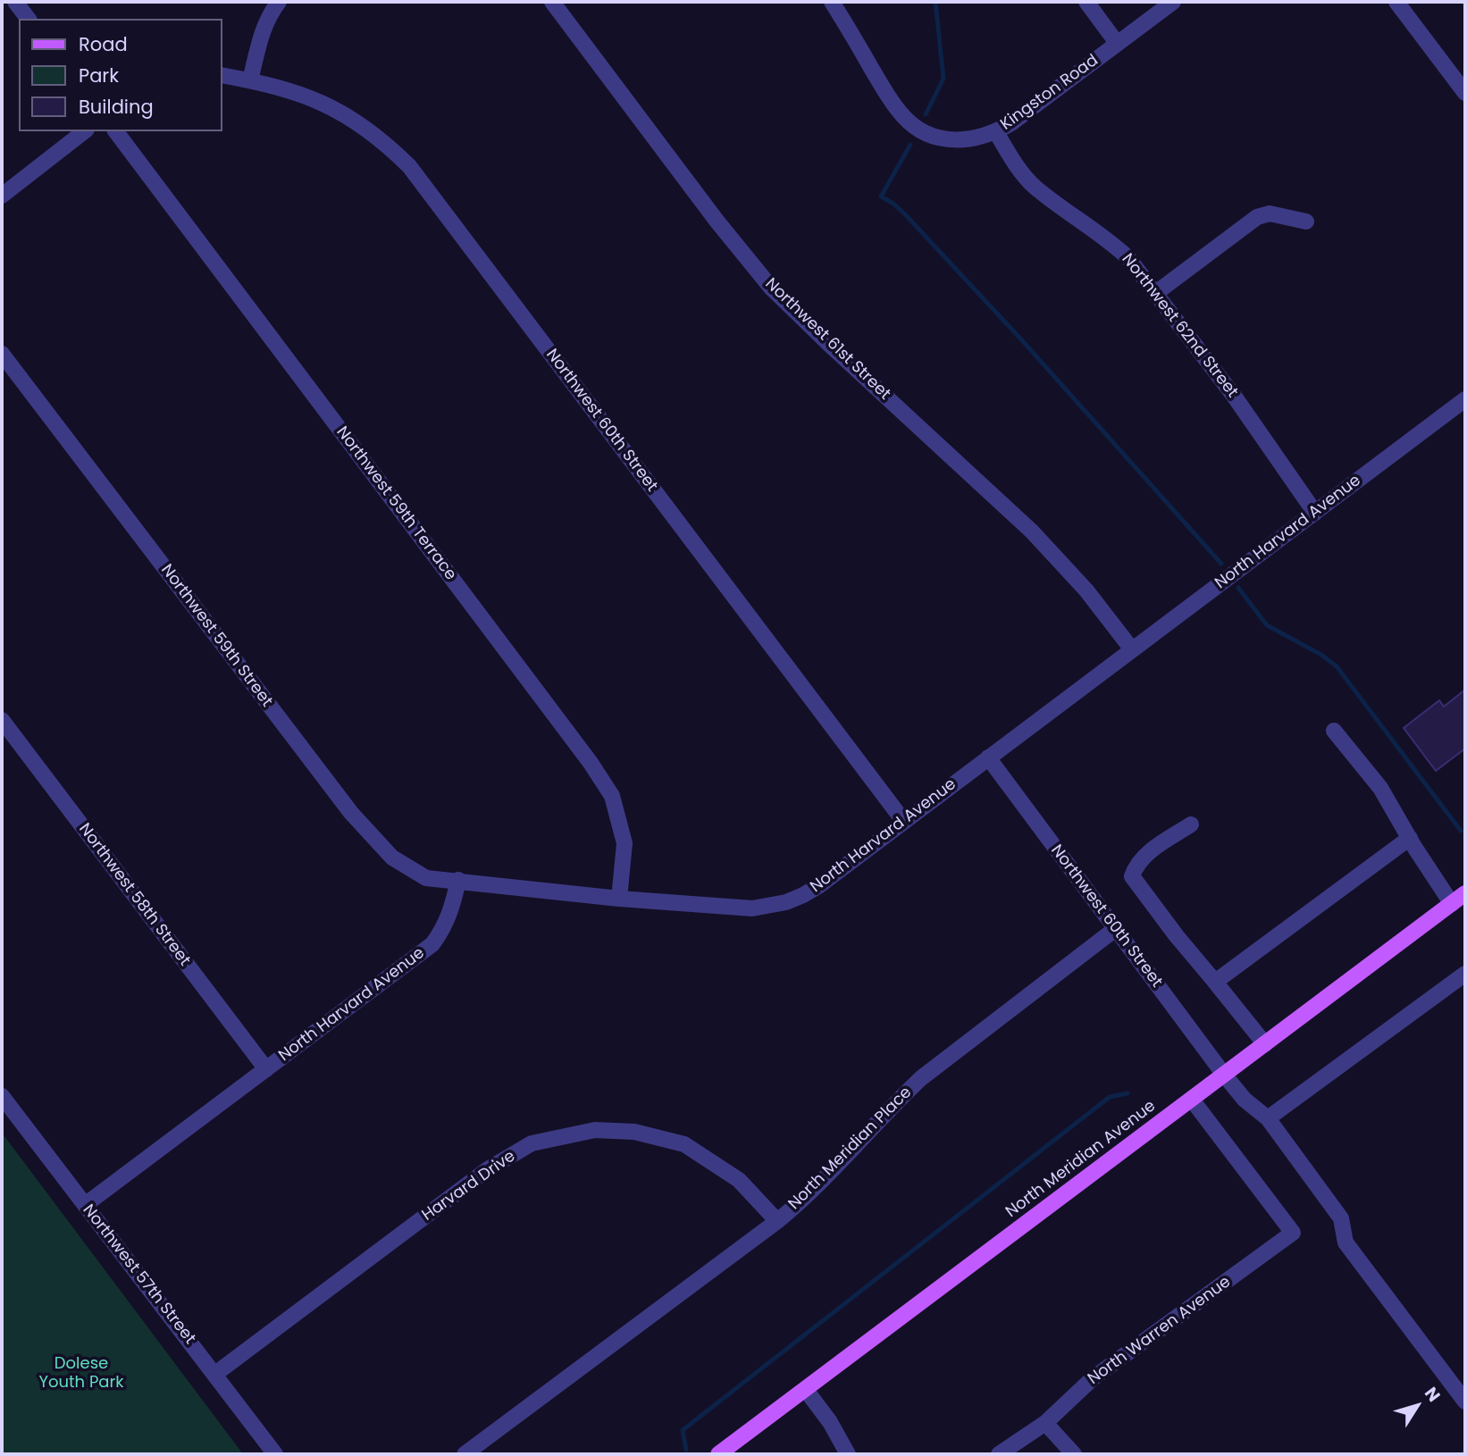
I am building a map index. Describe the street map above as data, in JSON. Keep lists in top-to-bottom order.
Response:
{
  "streets": {
    "main road": ["North Meridian Avenue"],
    "street": [
      "Kingston Road",
      "Northwest 62nd Street",
      "Northwest 61st Street",
      "Northwest 60th Street",
      "Northwest 59th Terrace",
      "North Harvard Avenue",
      "Northwest 59th Street",
      "Northwest 58th Street",
      "North Meridian Place",
      "Harvard Drive",
      "Northwest 57th Street",
      "North Warren Avenue"
    ]
  },
  "crossings": [
    ["Kingston Road", "Northwest 62nd Street"],
    ["Northwest 62nd Street", "North Harvard Avenue"],
    ["Northwest 61st Street", "North Harvard Avenue"],
    ["Northwest 60th Street", "North Harvard Avenue"],
    ["Northwest 60th Street", "North Meridian Place"],
    ["Northwest 60th Street", "North Meridian Avenue"],
    ["Northwest 59th Terrace", "North Harvard Avenue"],
    ["North Harvard Avenue", "Northwest 59th Street"],
    ["North Harvard Avenue", "Northwest 58th Street"],
    ["North Harvard Avenue", "Northwest 57th Street"],
    ["North Meridian Place", "Harvard Drive"],
    ["North Meridian Avenue", "North Warren Avenue"],
    ["Harvard Drive", "Northwest 57th Street"]
  ],
  "parks": ["Dolese Youth Park"],
  "legend": ["Road", "Park", "Building"],
  "north": "top right"
}
